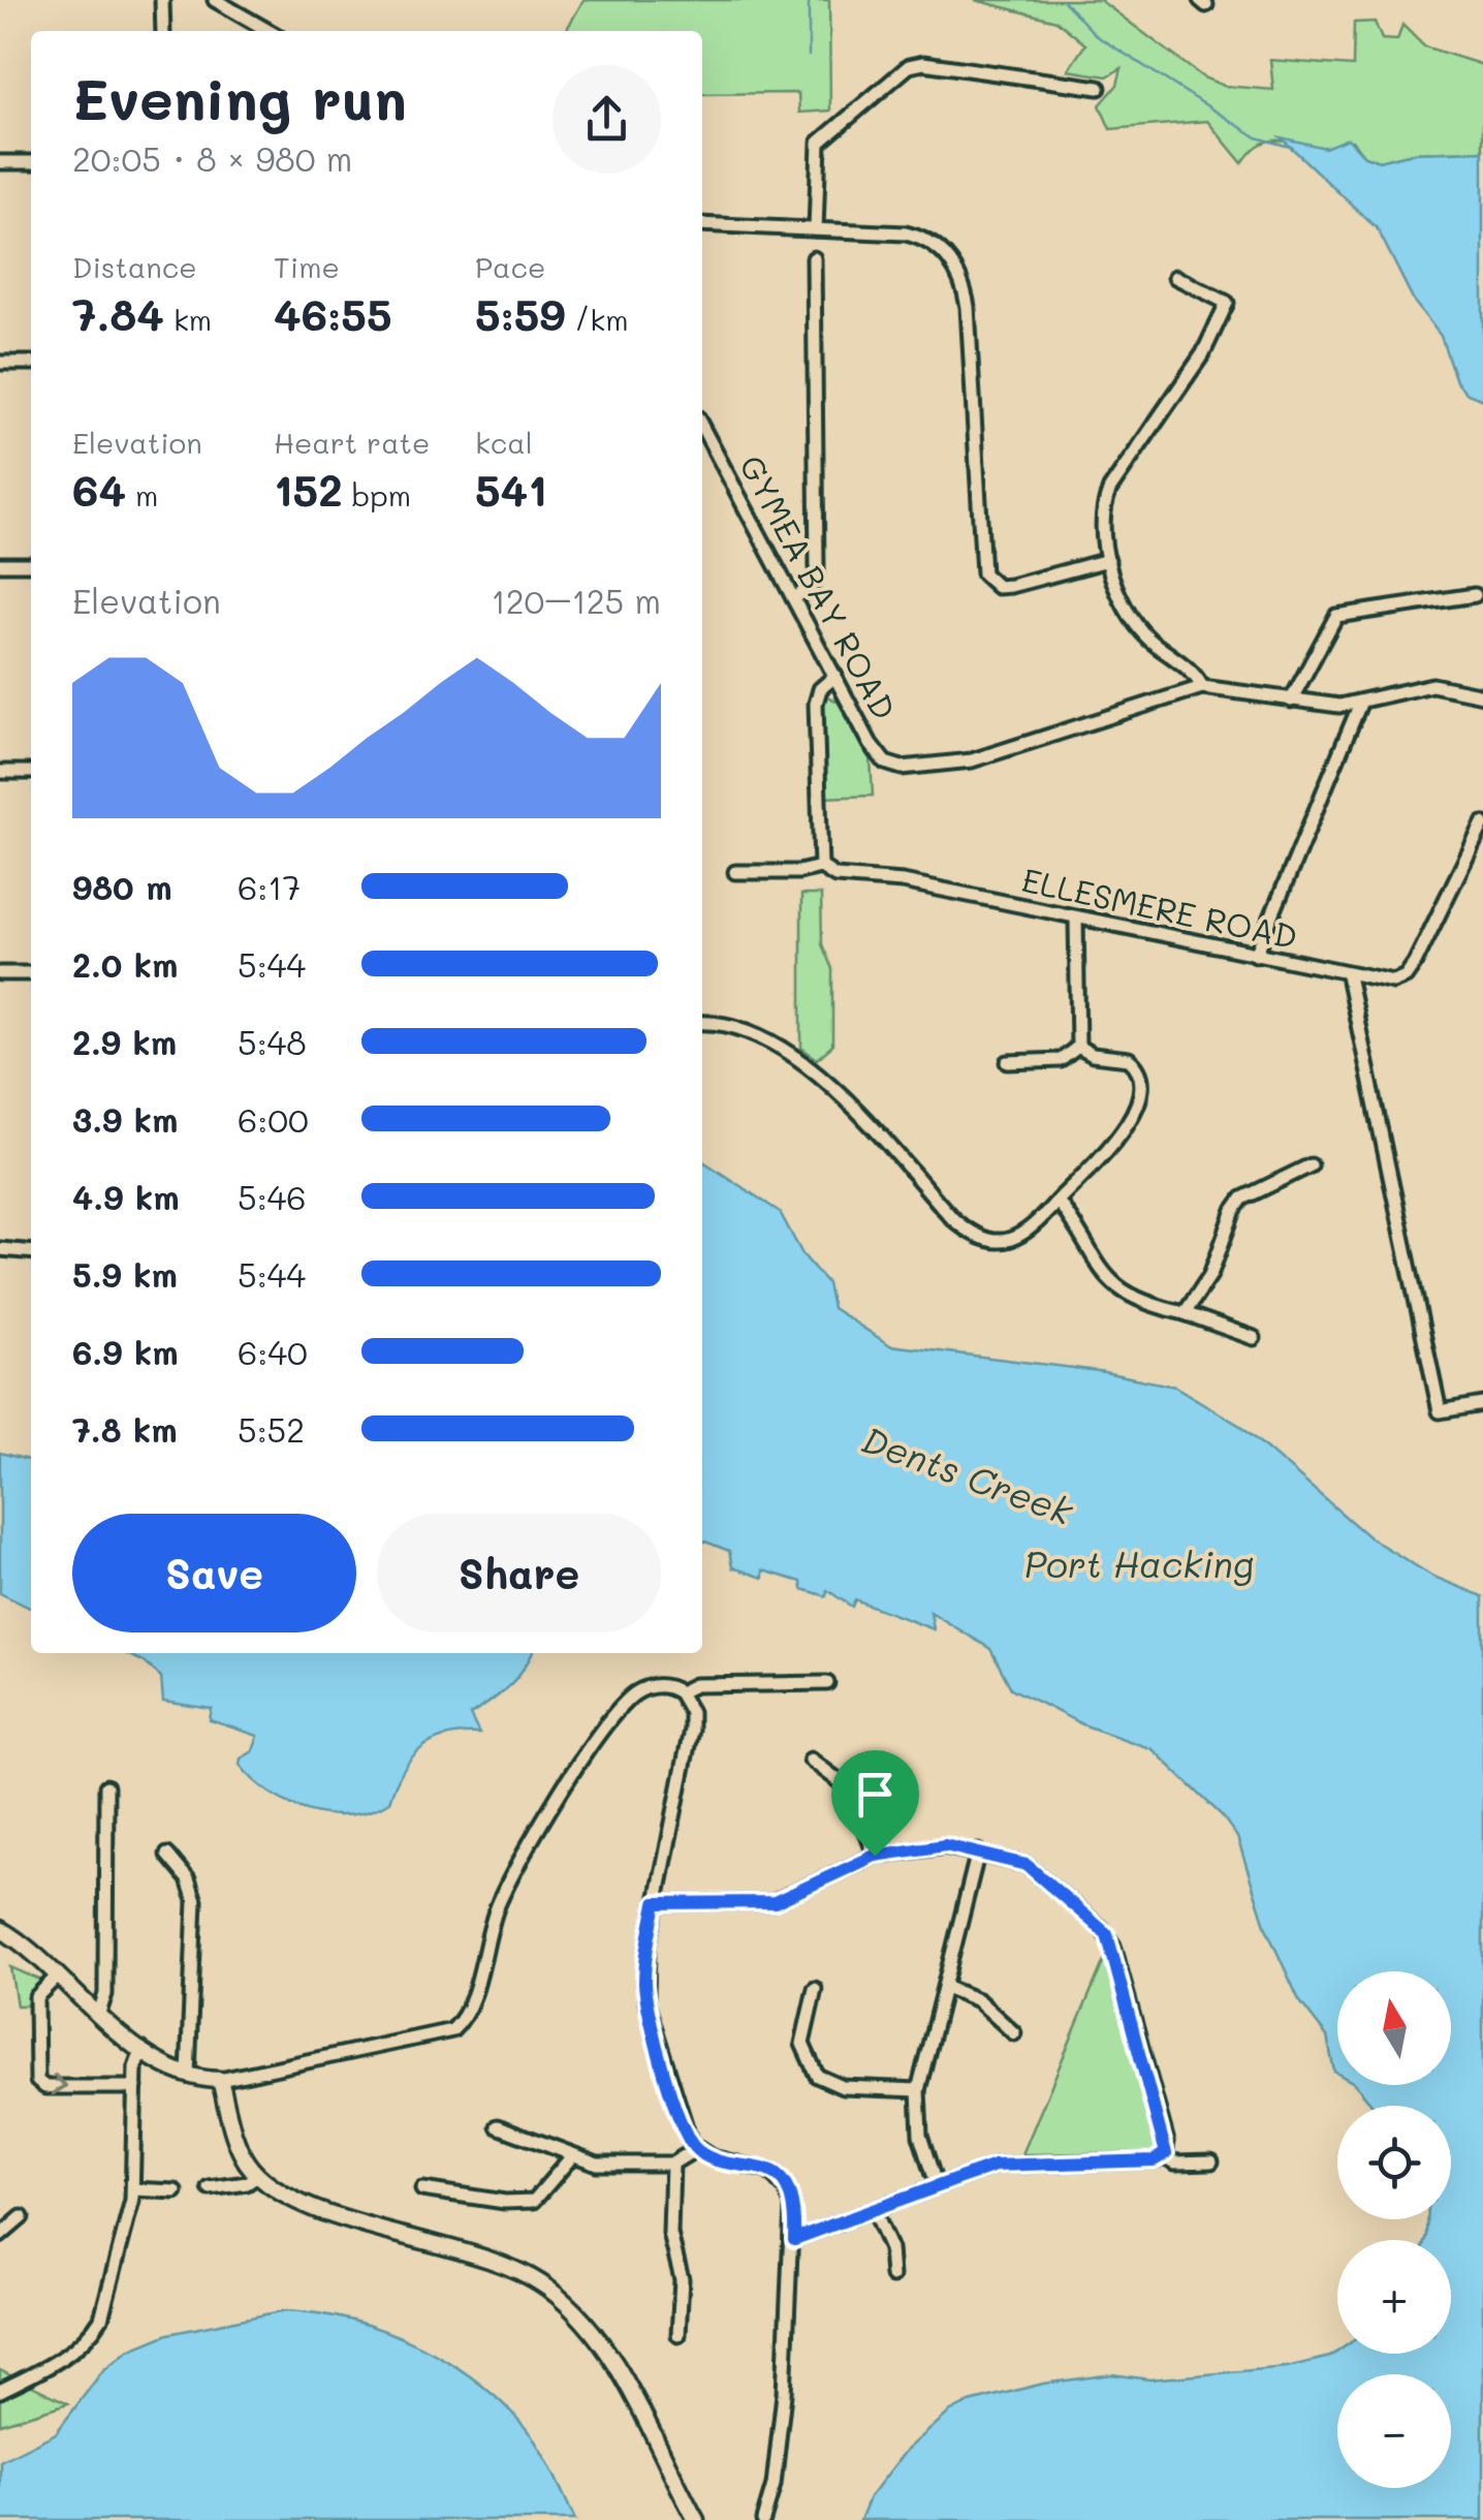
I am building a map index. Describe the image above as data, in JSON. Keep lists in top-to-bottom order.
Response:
{
  "streets": {
    "street": ["GYMEA BAY ROAD", "ELLESMERE ROAD"]
  },
  "water": ["Dents Creek", "Port Hacking"],
  "north": "top",
  "page": {
    "heading": ["Evening run", "20:05 · 8 × 980 m"],
    "stats": [
      ["Distance", "7.84 km"],
      ["Time", "46:55"],
      ["Pace", "5:59 /km"],
      ["Elevation", "64 m"],
      ["Heart rate", "152 bpm"],
      ["kcal", "541"]
    ],
    "chart": ["Elevation", "120–125 m"],
    "list": [
      {
        "name": "980 m",
        "note": "6:17"
      },
      {
        "name": "2.0 km",
        "note": "5:44"
      },
      {
        "name": "2.9 km",
        "note": "5:48"
      },
      {
        "name": "3.9 km",
        "note": "6:00"
      },
      {
        "name": "4.9 km",
        "note": "5:46"
      },
      {
        "name": "5.9 km",
        "note": "5:44"
      },
      {
        "name": "6.9 km",
        "note": "6:40"
      },
      {
        "name": "7.8 km",
        "note": "5:52"
      }
    ],
    "buttons": ["Save", "Share"],
    "map_buttons": ["+", "−"]
  }
}
